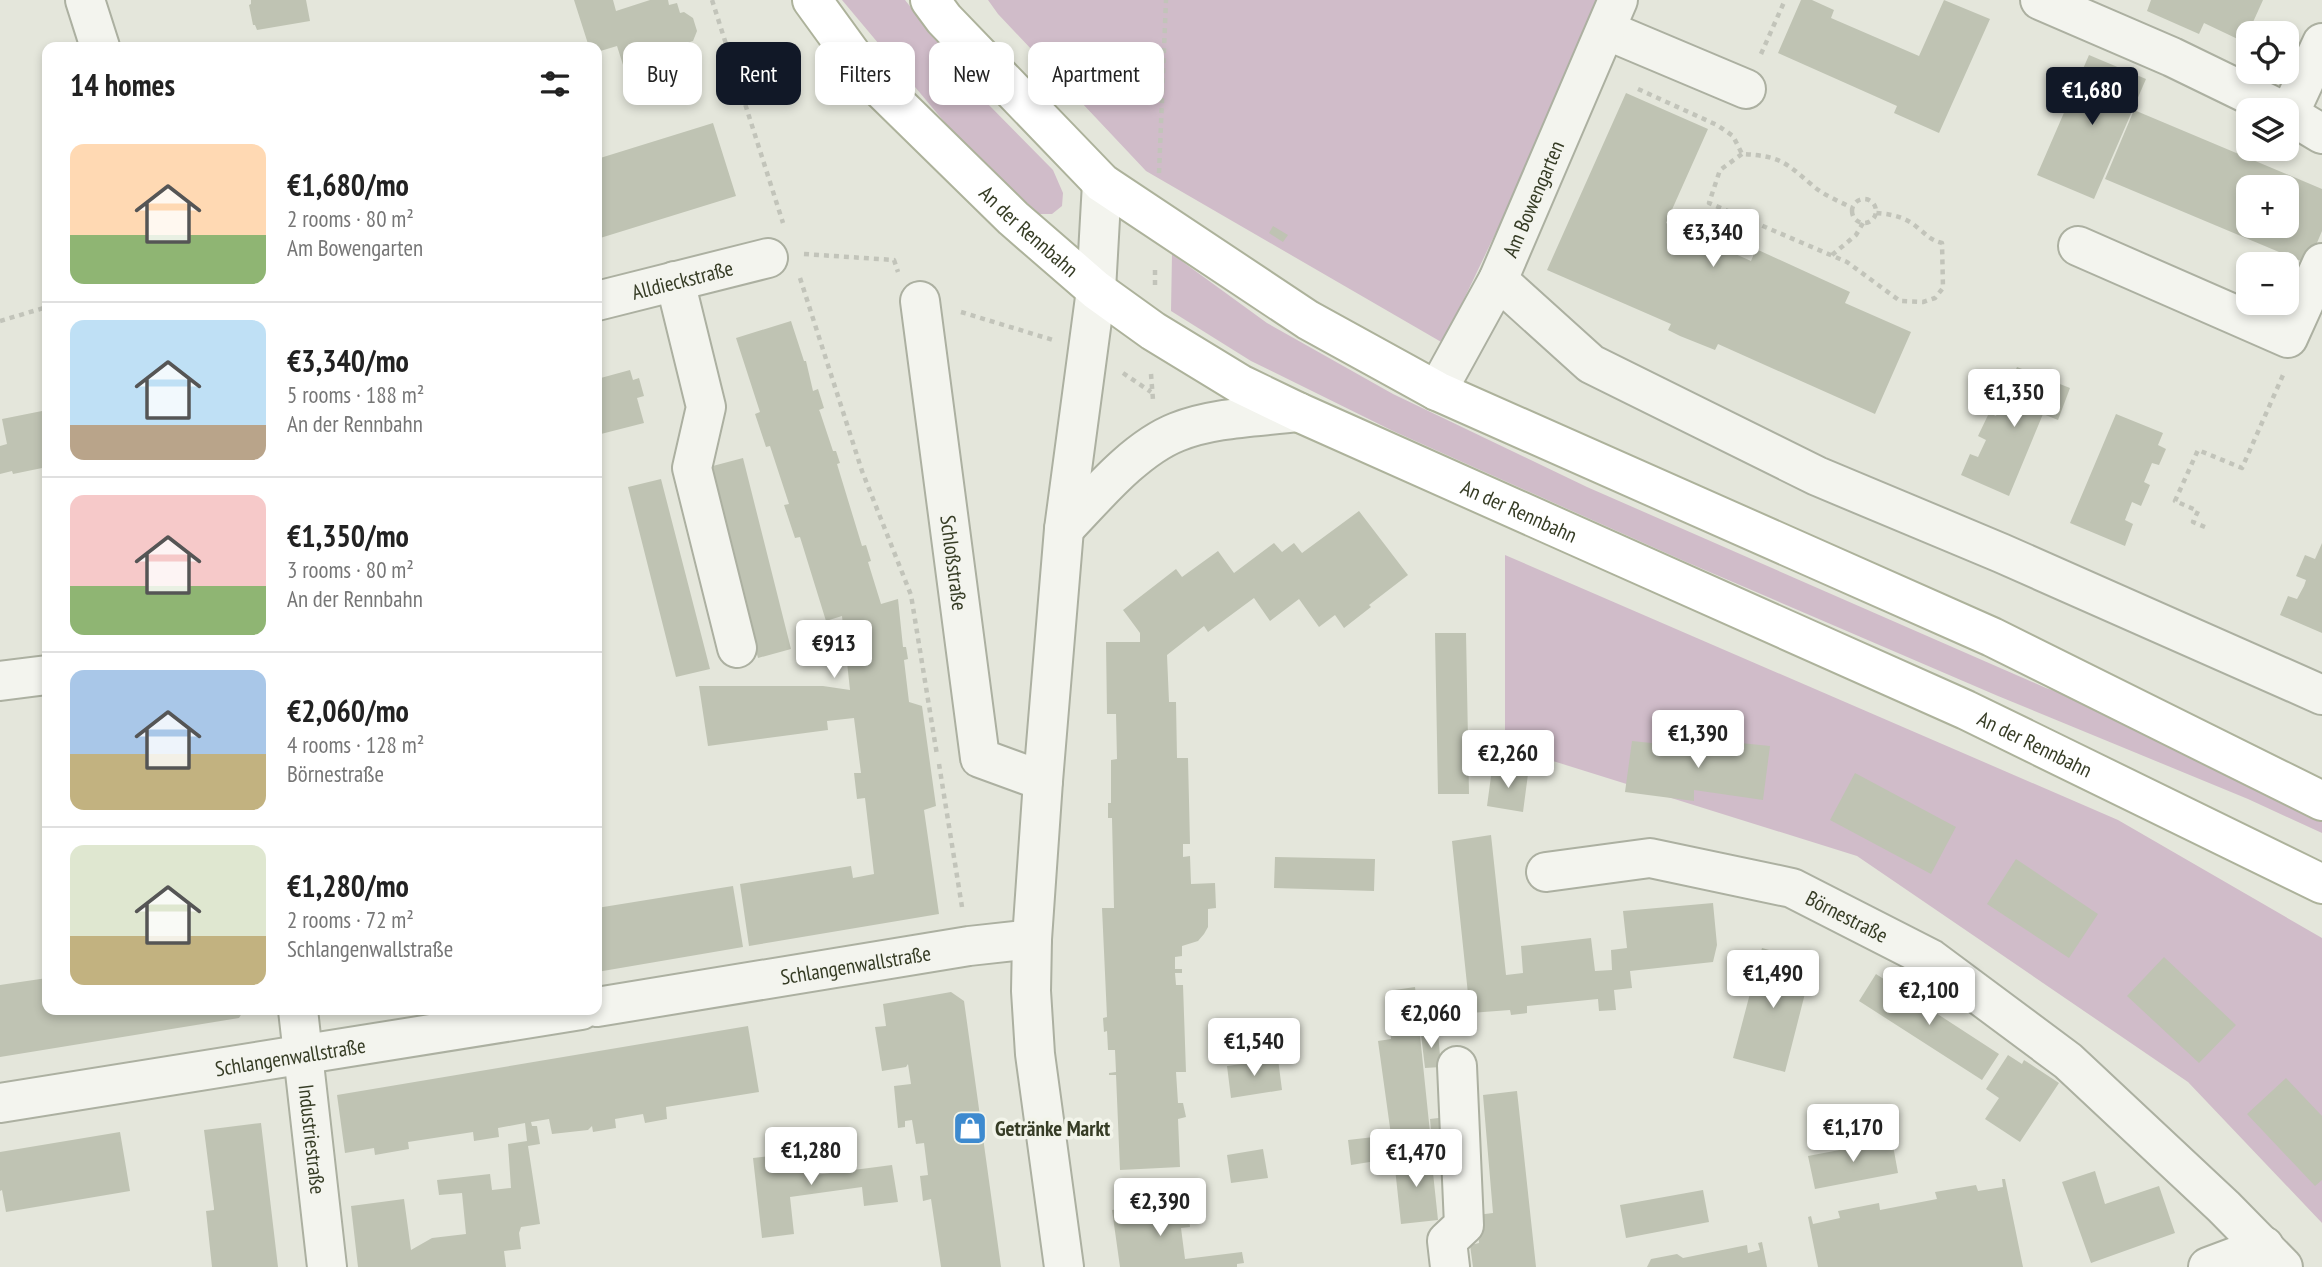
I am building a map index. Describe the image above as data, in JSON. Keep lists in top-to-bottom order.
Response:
{
  "streets": {
    "main road": ["An der Rennbahn"],
    "street": [
      "Am Bowengarten",
      "Alldieckstraße",
      "Schloßstraße",
      "Börnestraße",
      "Schlangenwallstraße",
      "Industriestraße"
    ]
  },
  "crossings": [
    ["Schlangenwallstraße", "Industriestraße"]
  ],
  "places": {
    "shop": ["Getränke Markt"]
  },
  "page": {
    "map_buttons": ["+", "−"],
    "chip": [
      "Buy",
      "Rent",
      "Filters",
      "New",
      "Apartment"
    ],
    "heading": "14 homes",
    "price": [
      "€1,680",
      "€3,340",
      "€1,350",
      "€913",
      "€1,390",
      "€2,260",
      "€1,490",
      "€2,100",
      "€2,060",
      "€1,540",
      "€1,170",
      "€1,280",
      "€1,470",
      "€2,390"
    ],
    "list": [
      {
        "name": "€1,680/mo",
        "note": "2 rooms · 80 m² · Am Bowengarten"
      },
      {
        "name": "€3,340/mo",
        "note": "5 rooms · 188 m² · An der Rennbahn"
      },
      {
        "name": "€1,350/mo",
        "note": "3 rooms · 80 m² · An der Rennbahn"
      },
      {
        "name": "€2,060/mo",
        "note": "4 rooms · 128 m² · Börnestraße"
      },
      {
        "name": "€1,280/mo",
        "note": "2 rooms · 72 m² · Schlangenwallstraße"
      }
    ]
  }
}
